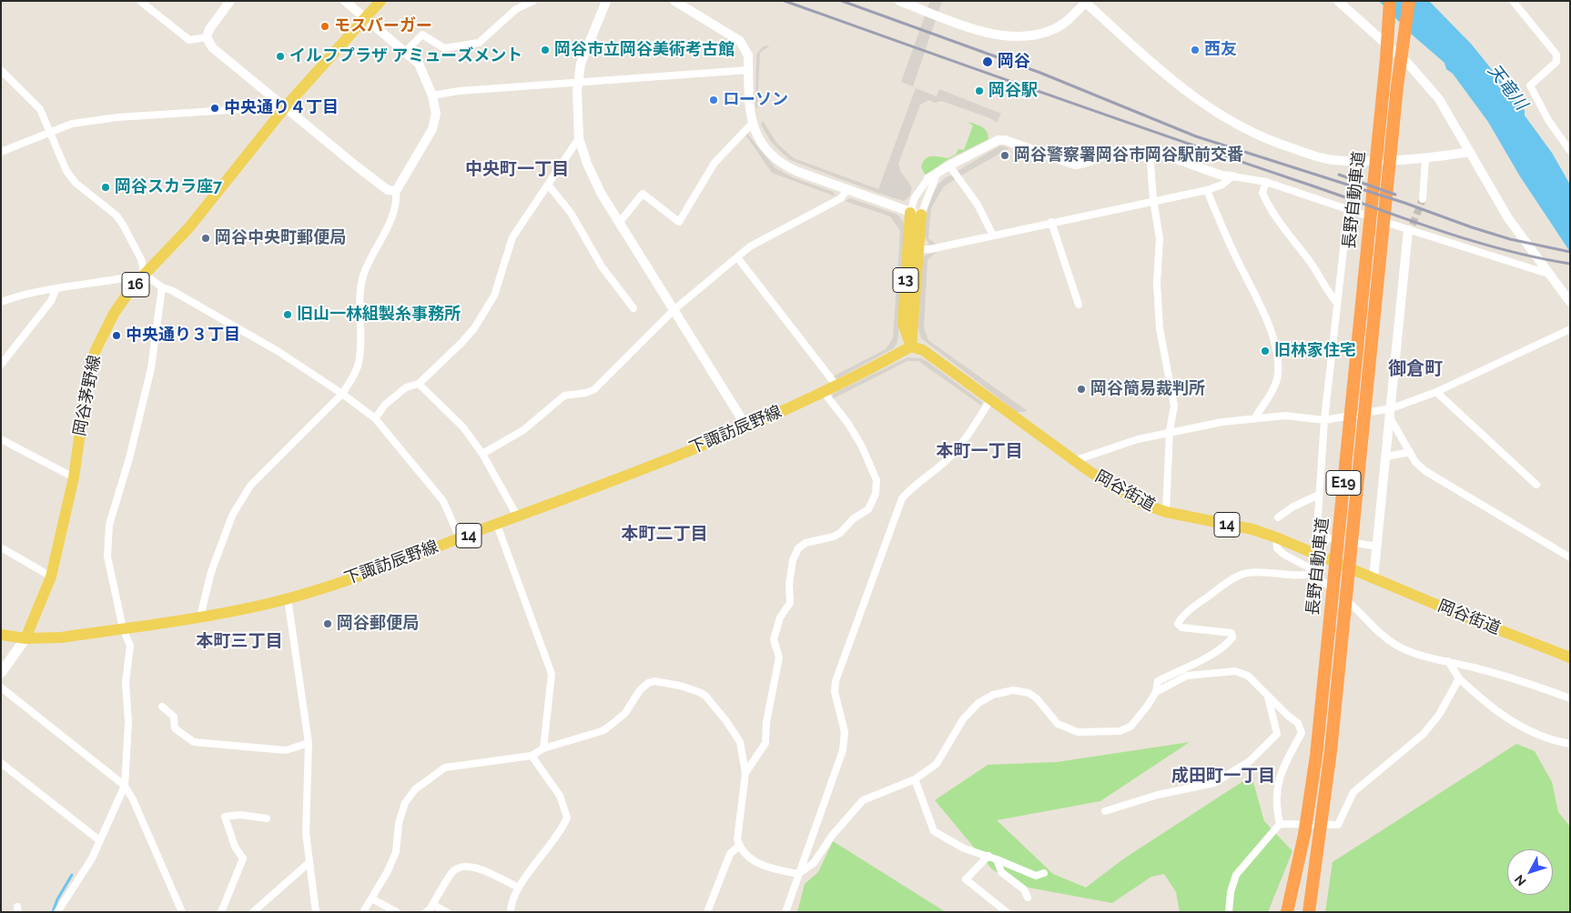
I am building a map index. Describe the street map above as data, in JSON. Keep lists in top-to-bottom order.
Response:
{
  "streets": {
    "highway": ["長野自動車道", "E19"],
    "main road": [
      "13",
      "16",
      "岡谷茅野線",
      "下諏訪辰野線",
      "岡谷街道",
      "14"
    ]
  },
  "crossings": [
    ["13", "下諏訪辰野線"],
    ["13", "岡谷街道"],
    ["岡谷茅野線", "下諏訪辰野線"],
    ["下諏訪辰野線", "岡谷街道"]
  ],
  "districts": [
    "中央町一丁目",
    "御倉町",
    "本町一丁目",
    "本町二丁目",
    "本町三丁目",
    "成田町一丁目"
  ],
  "water": ["天竜川"],
  "places": [
    "モスバーガー",
    "岡谷市立岡谷美術考古館",
    "西友",
    "イルフプラザ アミューズメント",
    "岡谷",
    "岡谷駅",
    "ローソン",
    "中央通り４丁目",
    "岡谷警察署岡谷市岡谷駅前交番",
    "岡谷スカラ座7",
    "岡谷中央町郵便局",
    "旧山一林組製糸事務所",
    "中央通り３丁目",
    "旧林家住宅",
    "岡谷簡易裁判所",
    "岡谷郵便局"
  ],
  "north": "bottom left"
}
